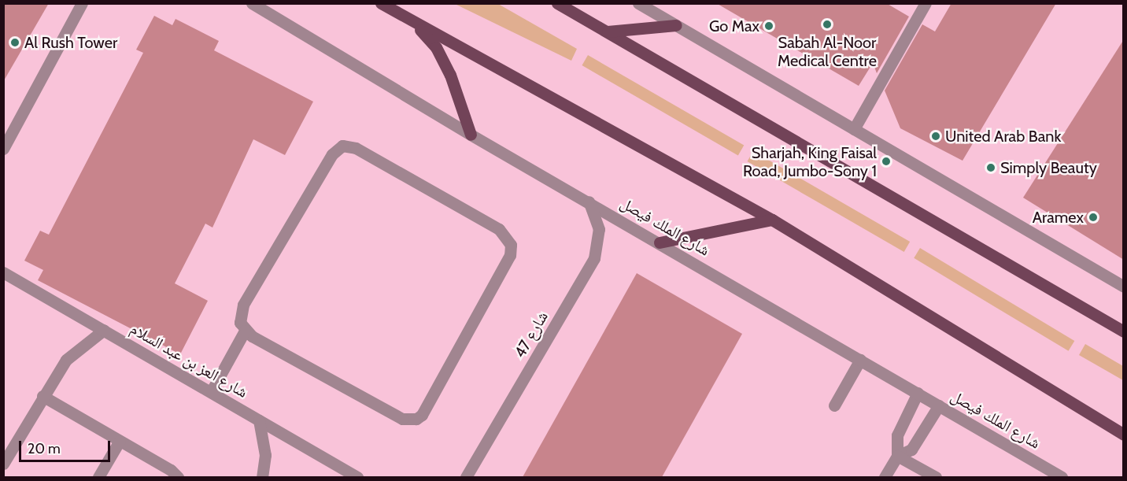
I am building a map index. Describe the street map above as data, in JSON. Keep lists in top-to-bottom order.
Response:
{
  "streets": {
    "street": ["شارع الملك فيصل", "شارع 47", "شارع العز بن عبد السلام"]
  },
  "crossings": [
    ["شارع الملك فيصل", "شارع 47"]
  ],
  "places": [
    "Sabah Al-Noor Medical Centre",
    "Go Max",
    "Al Rush Tower",
    "United Arab Bank",
    "Sharjah, King Faisal Road, Jumbo-Sony 1",
    "Simply Beauty",
    "Aramex"
  ],
  "scale_bar": "20 m"
}
